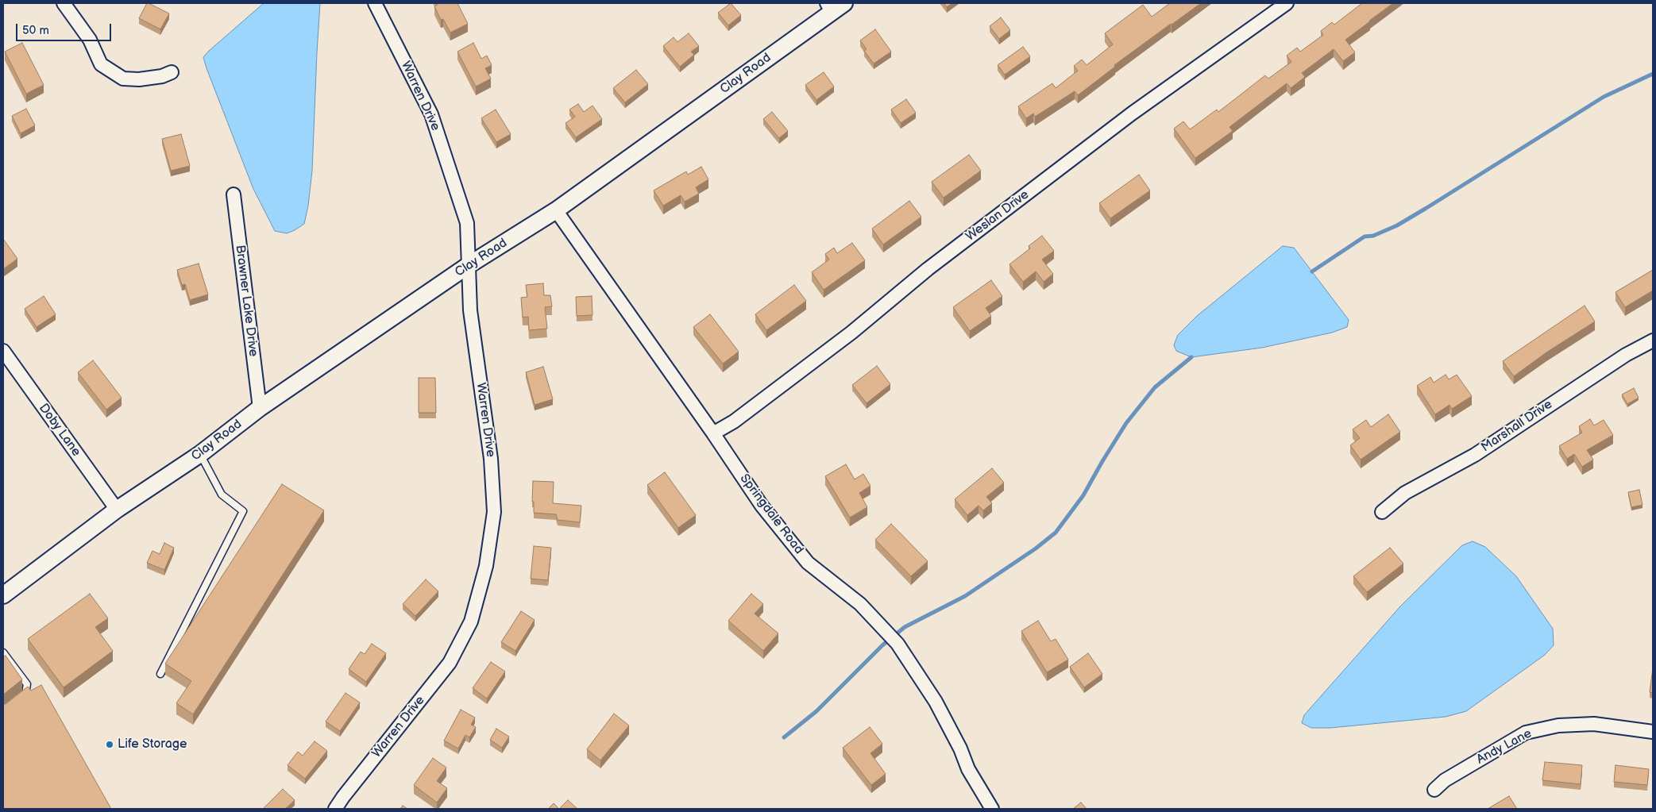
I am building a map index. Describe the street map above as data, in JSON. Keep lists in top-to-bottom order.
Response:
{
  "streets": {
    "street": [
      "Clay Road",
      "Warren Drive",
      "Weslan Drive",
      "Brawner Lake Drive",
      "Marshall Drive",
      "Doby Lane",
      "Springdale Road",
      "Andy Lane"
    ]
  },
  "crossings": [
    ["Clay Road", "Warren Drive"],
    ["Clay Road", "Brawner Lake Drive"],
    ["Clay Road", "Doby Lane"],
    ["Clay Road", "Springdale Road"],
    ["Weslan Drive", "Springdale Road"]
  ],
  "places": ["Life Storage"],
  "scale_bar": "50 m"
}
